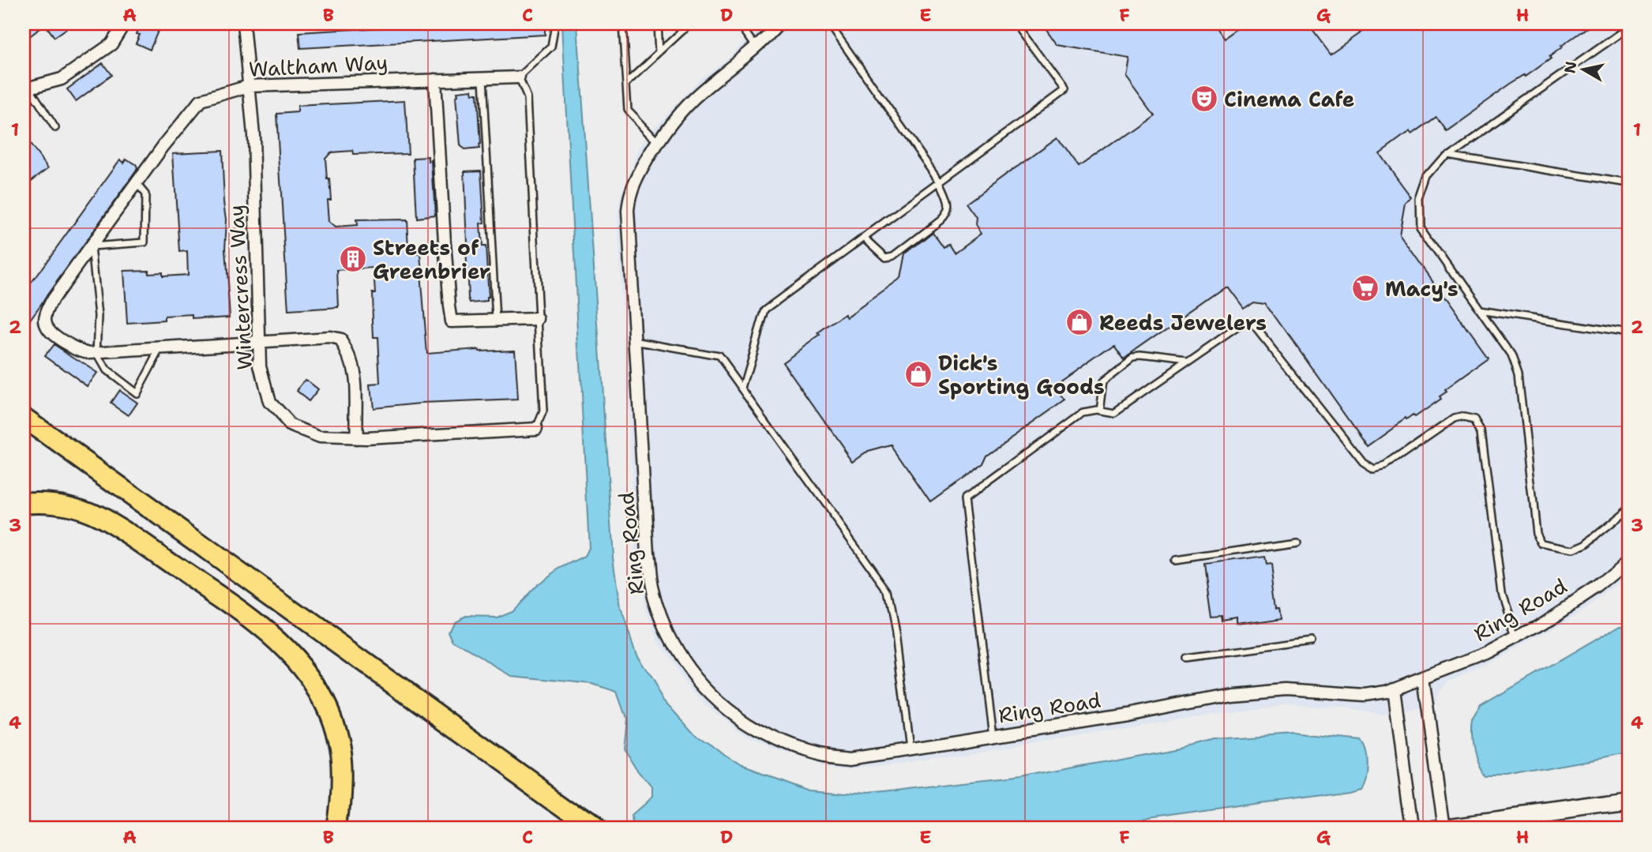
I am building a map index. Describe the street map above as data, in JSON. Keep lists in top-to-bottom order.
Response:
{
  "streets": {
    "street": ["Waltham Way", "Wintercress Way", "Ring Road"]
  },
  "crossings": [
    ["Waltham Way", "Wintercress Way"]
  ],
  "places": {
    "theatre": ["Cinema Cafe"],
    "building": ["Streets of Greenbrier"],
    "supermarket": ["Macy's"],
    "shop": ["Reeds Jewelers", "Dick's Sporting Goods"]
  },
  "north": "left",
  "grid": {
    "columns": [
      "A",
      "B",
      "C",
      "D",
      "E",
      "F",
      "G",
      "H"
    ],
    "rows": [
      "1",
      "2",
      "3",
      "4"
    ]
  }
}
